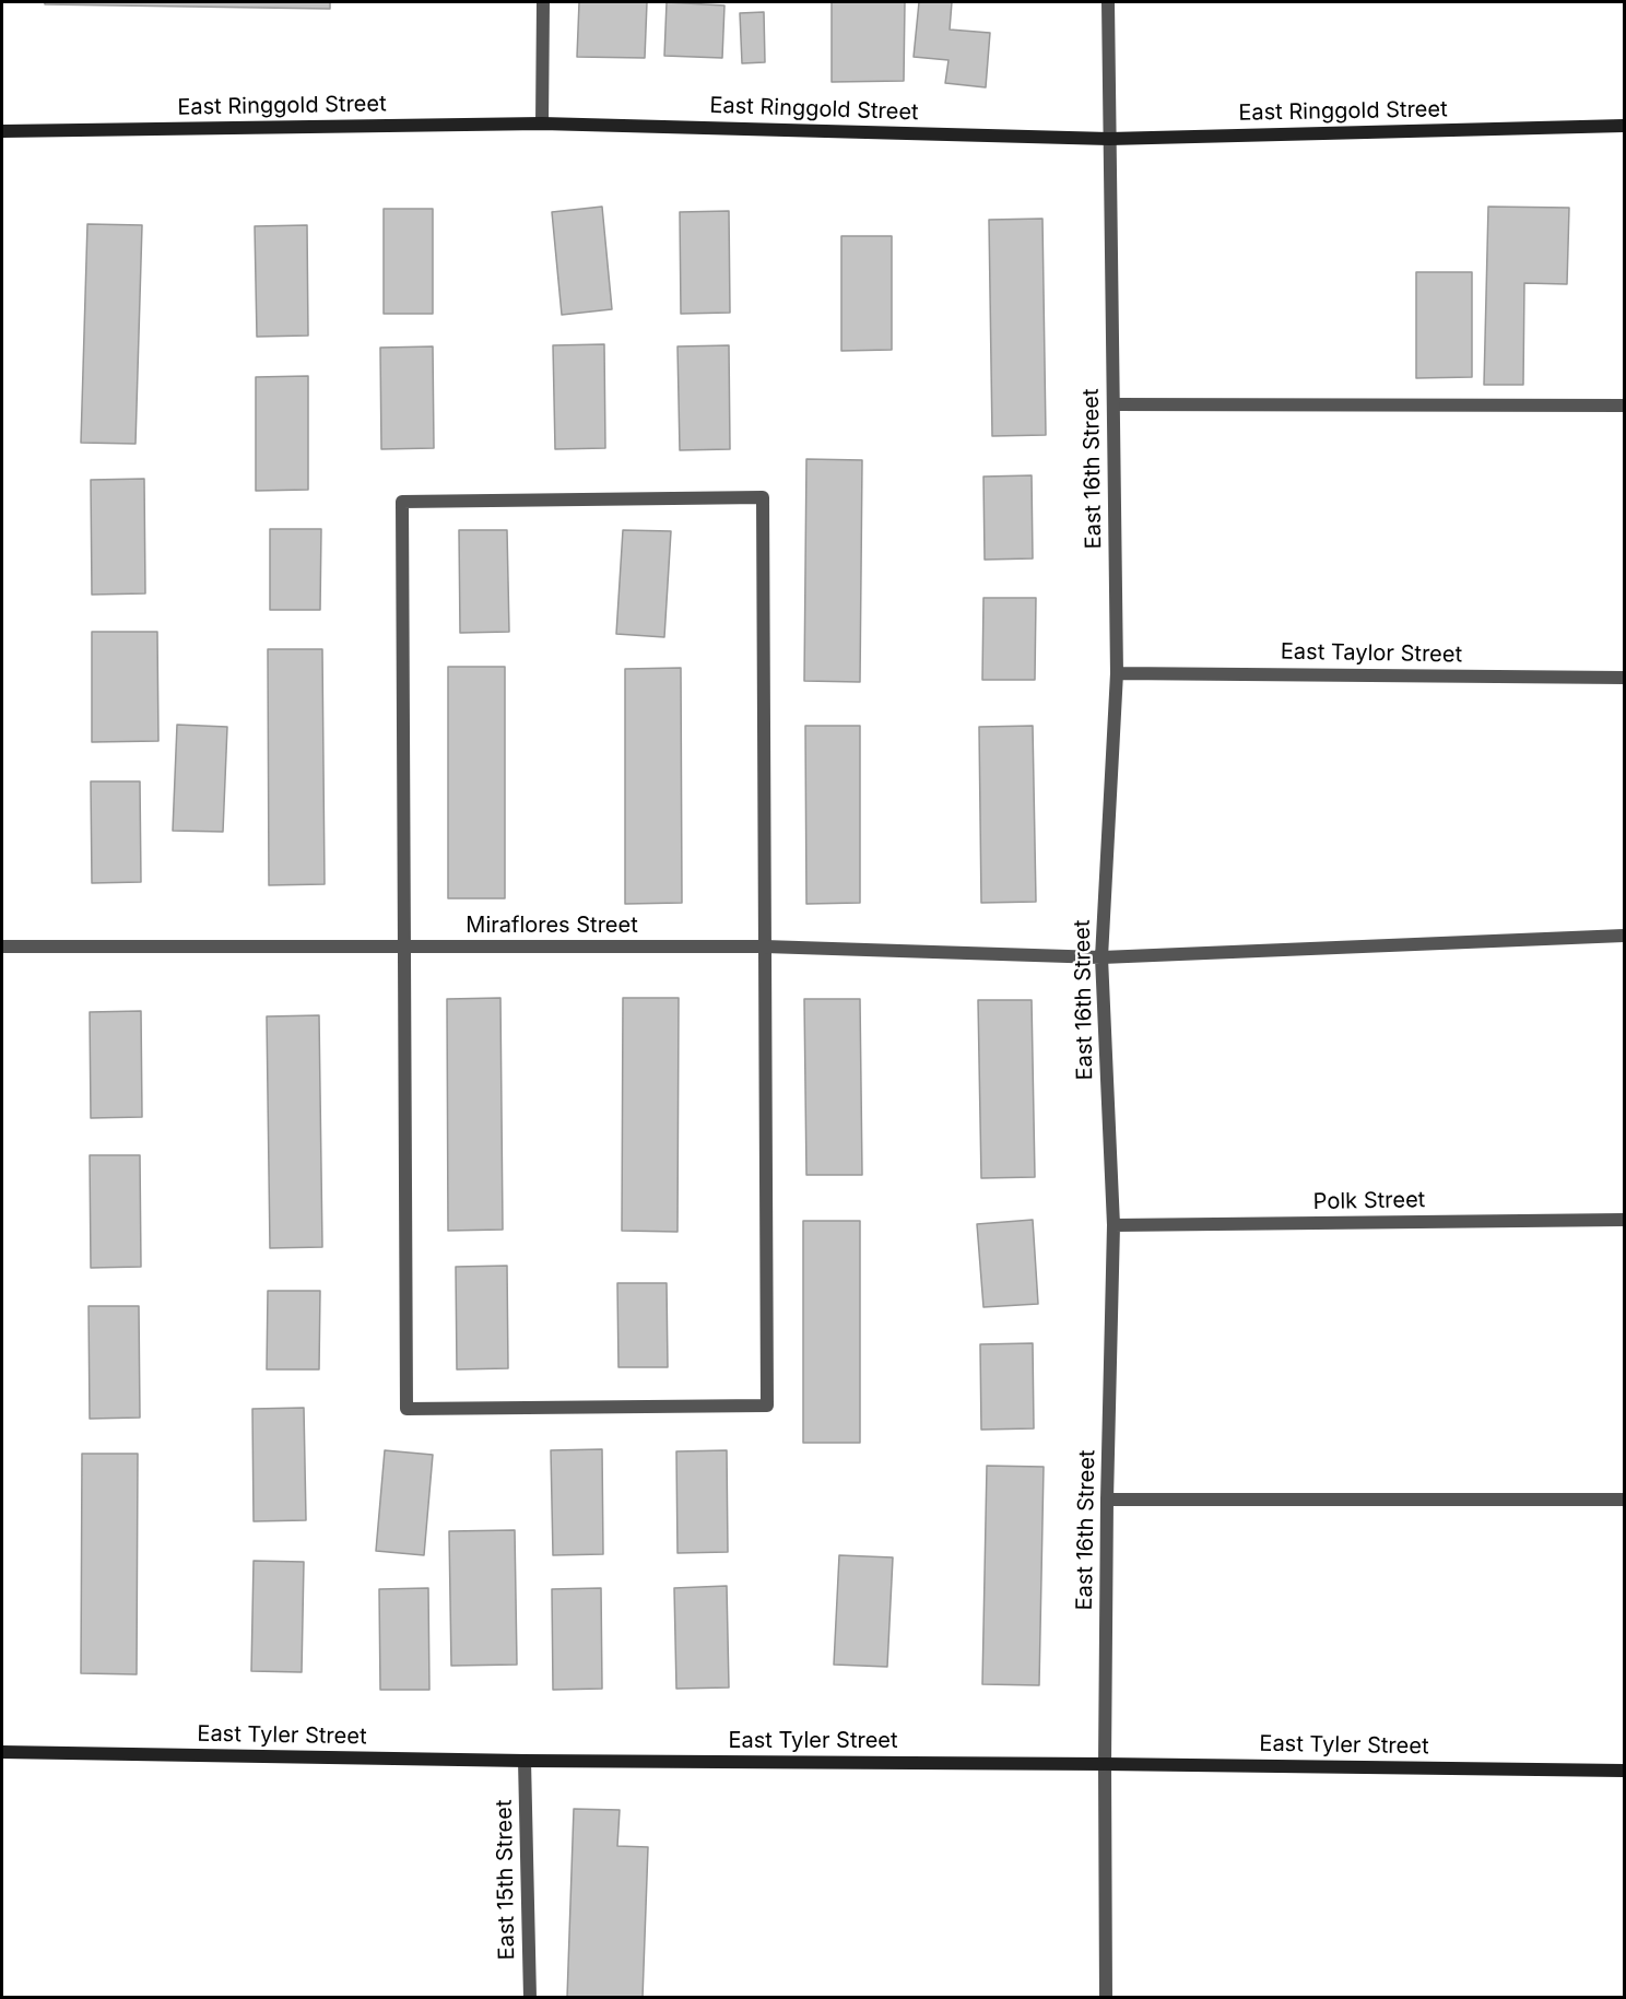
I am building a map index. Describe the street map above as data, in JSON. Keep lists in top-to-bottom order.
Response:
{
  "streets": {
    "street": [
      "East Ringgold Street",
      "East 16th Street",
      "East Taylor Street",
      "Miraflores Street",
      "Polk Street",
      "East Tyler Street",
      "East 15th Street"
    ]
  },
  "crossings": [
    ["East Ringgold Street", "East 16th Street"],
    ["East 16th Street", "East Taylor Street"],
    ["East 16th Street", "Miraflores Street"],
    ["East 16th Street", "Polk Street"],
    ["East 16th Street", "East Tyler Street"],
    ["East Tyler Street", "East 15th Street"]
  ]
}
